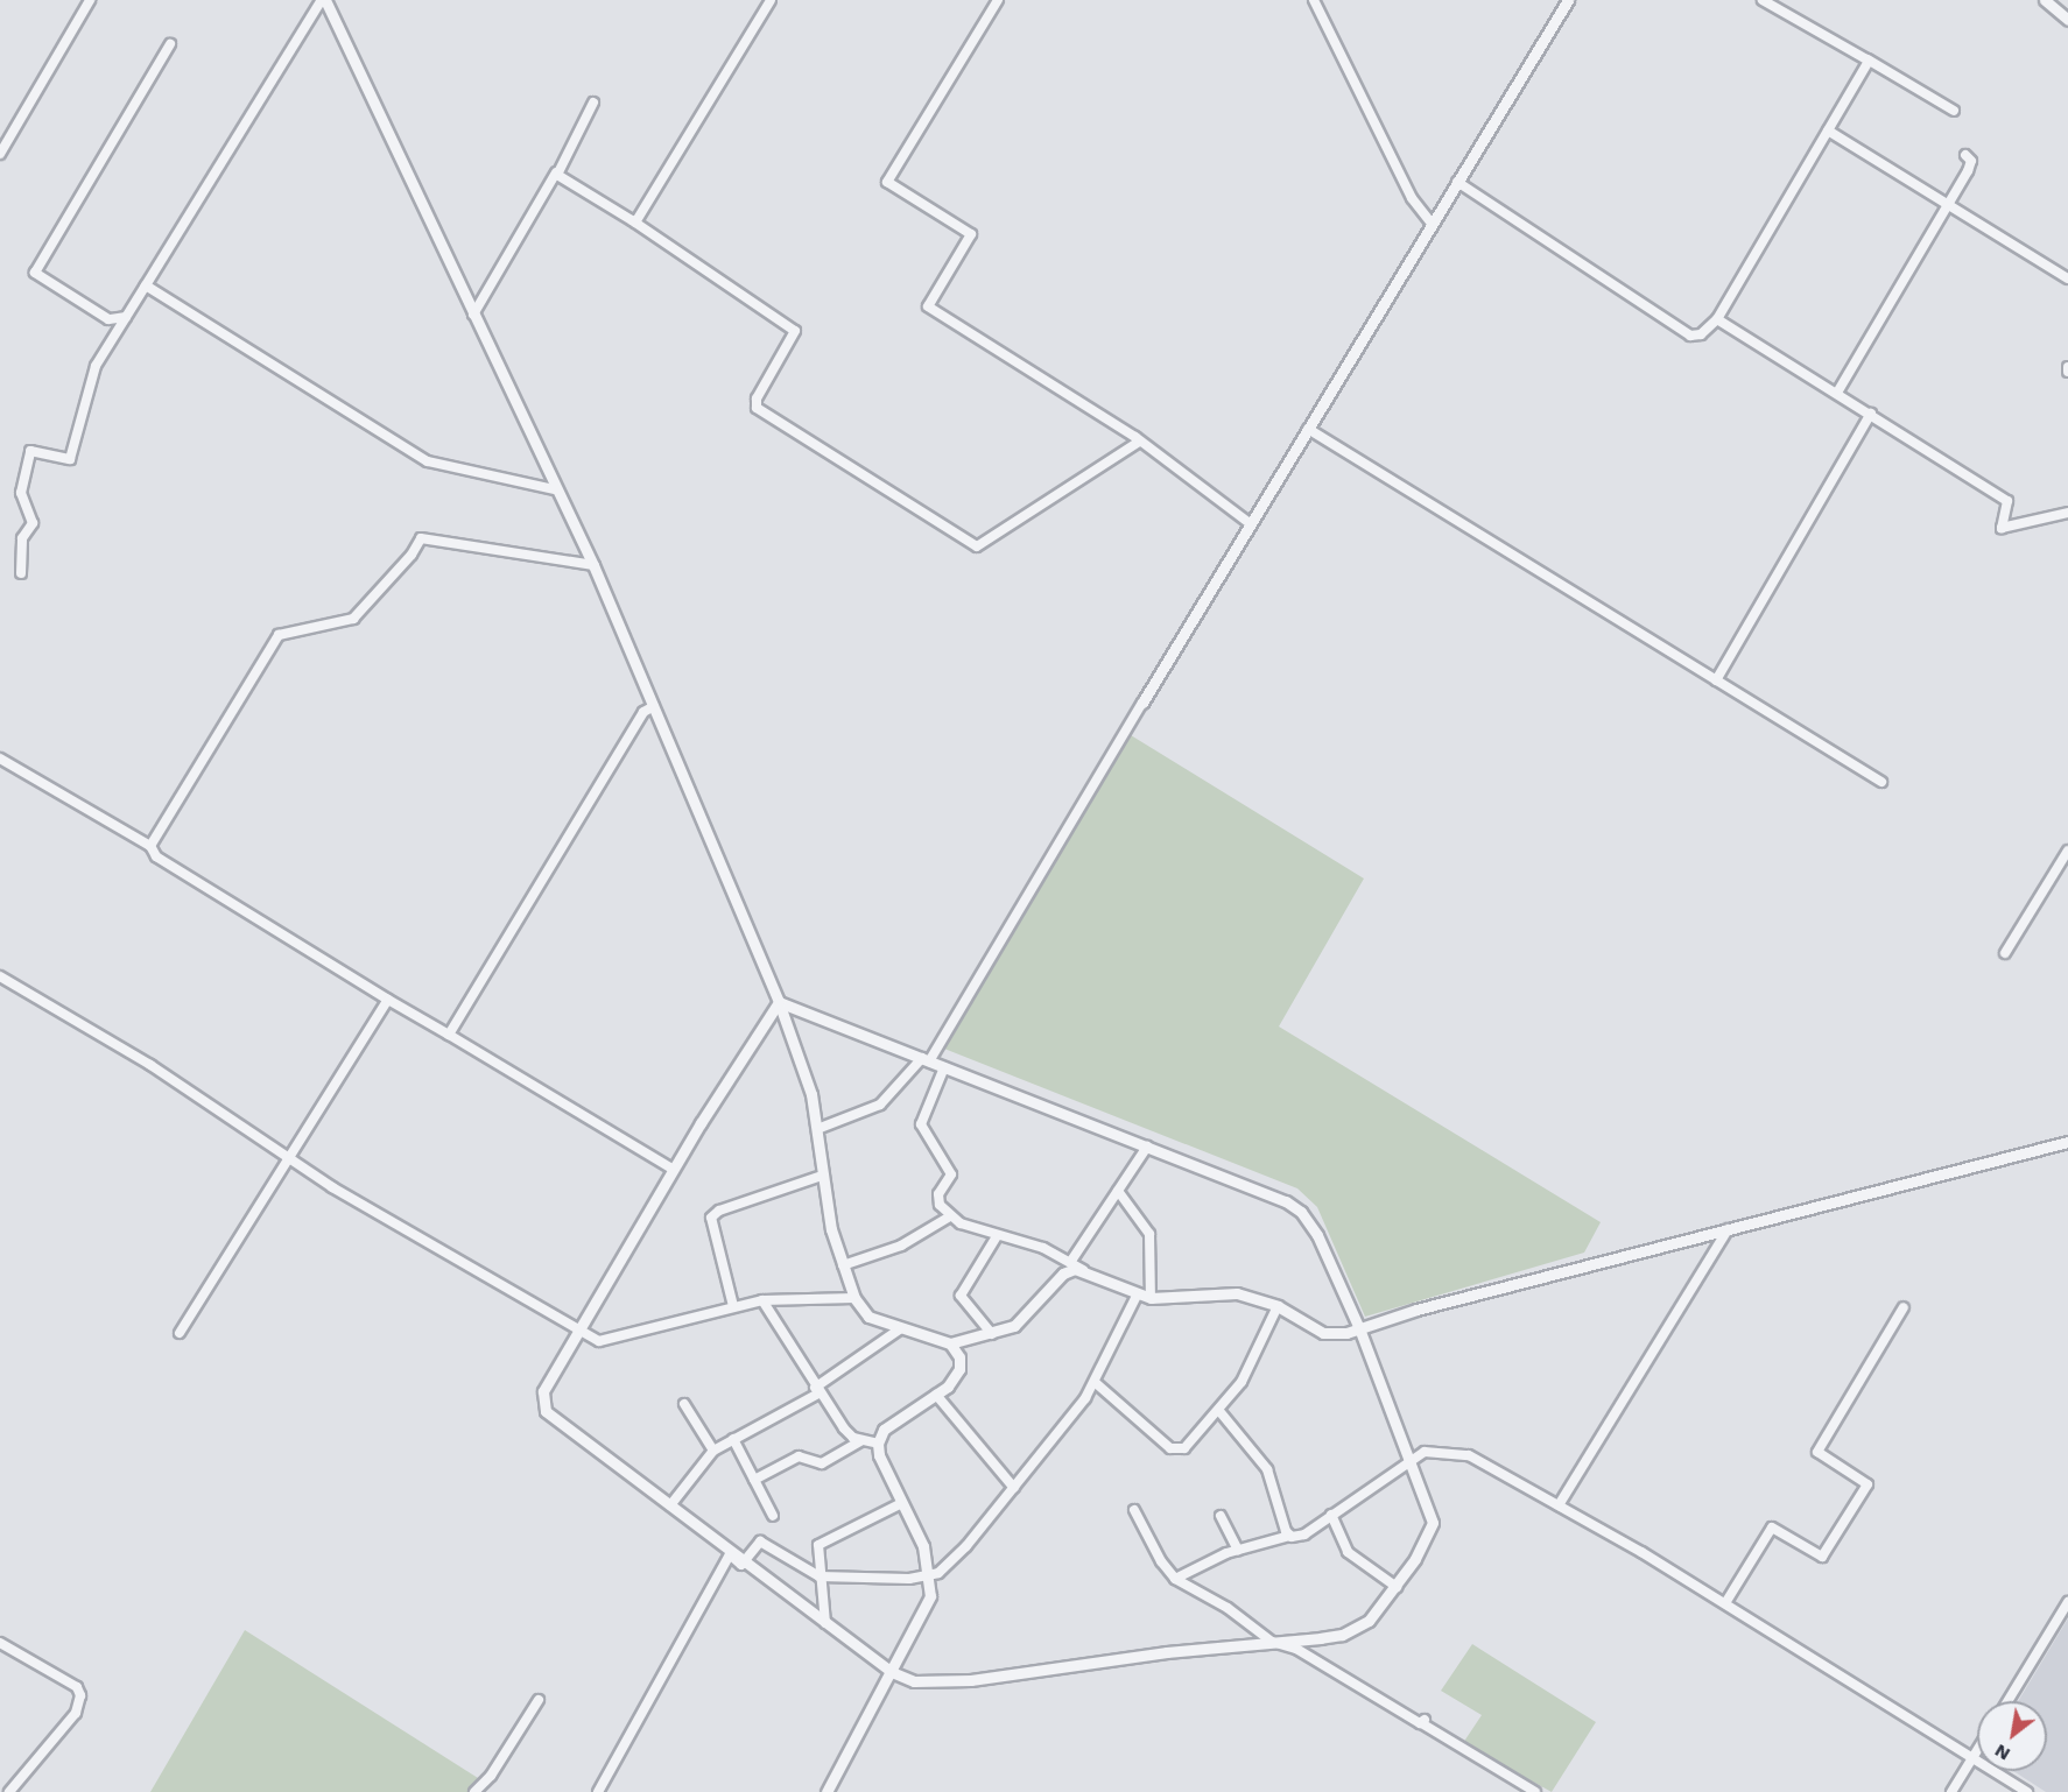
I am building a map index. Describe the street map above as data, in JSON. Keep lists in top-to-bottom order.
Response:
{
  "north": "bottom left"
}
